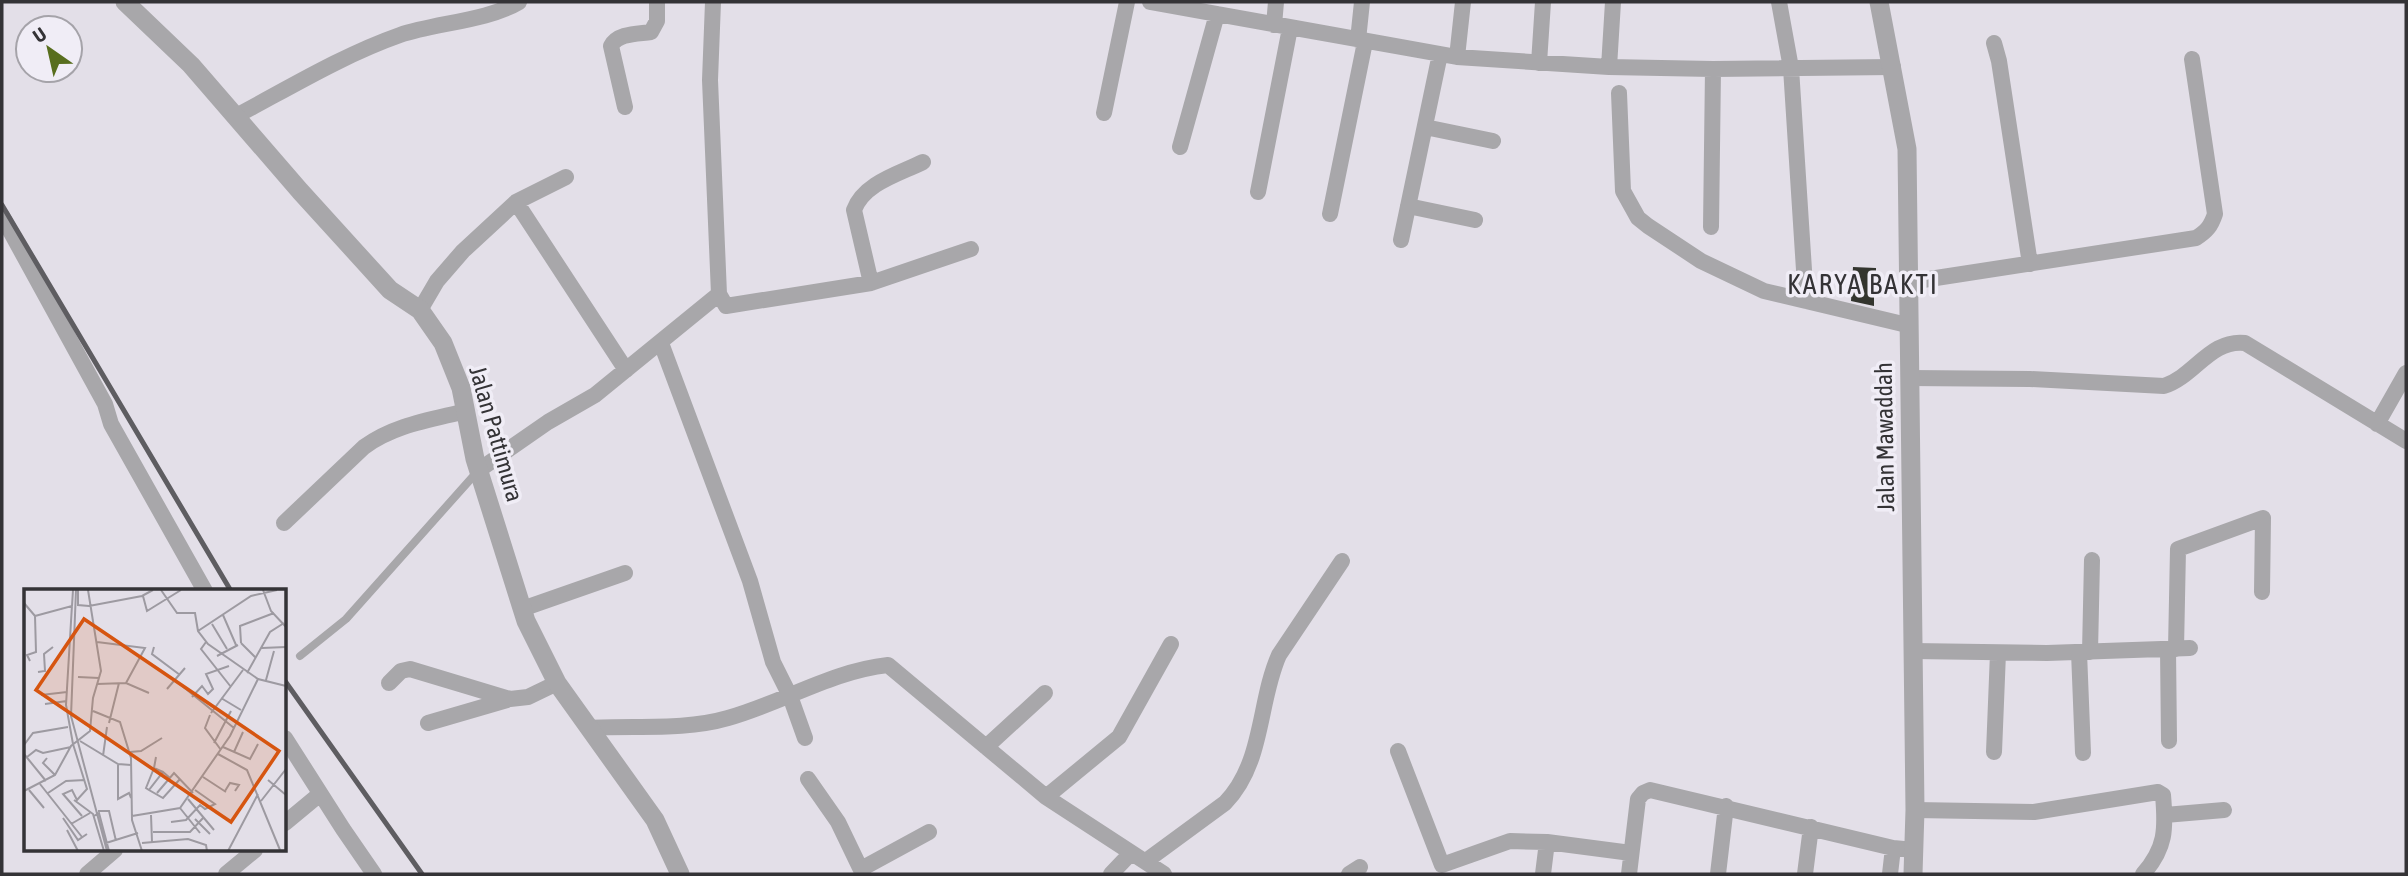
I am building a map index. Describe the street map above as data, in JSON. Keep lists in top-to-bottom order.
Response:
{
  "streets": {
    "street": ["Jalan Pattimura", "Jalan Mawaddah"]
  },
  "districts": ["KARYA BAKTI"],
  "north": "top left"
}
